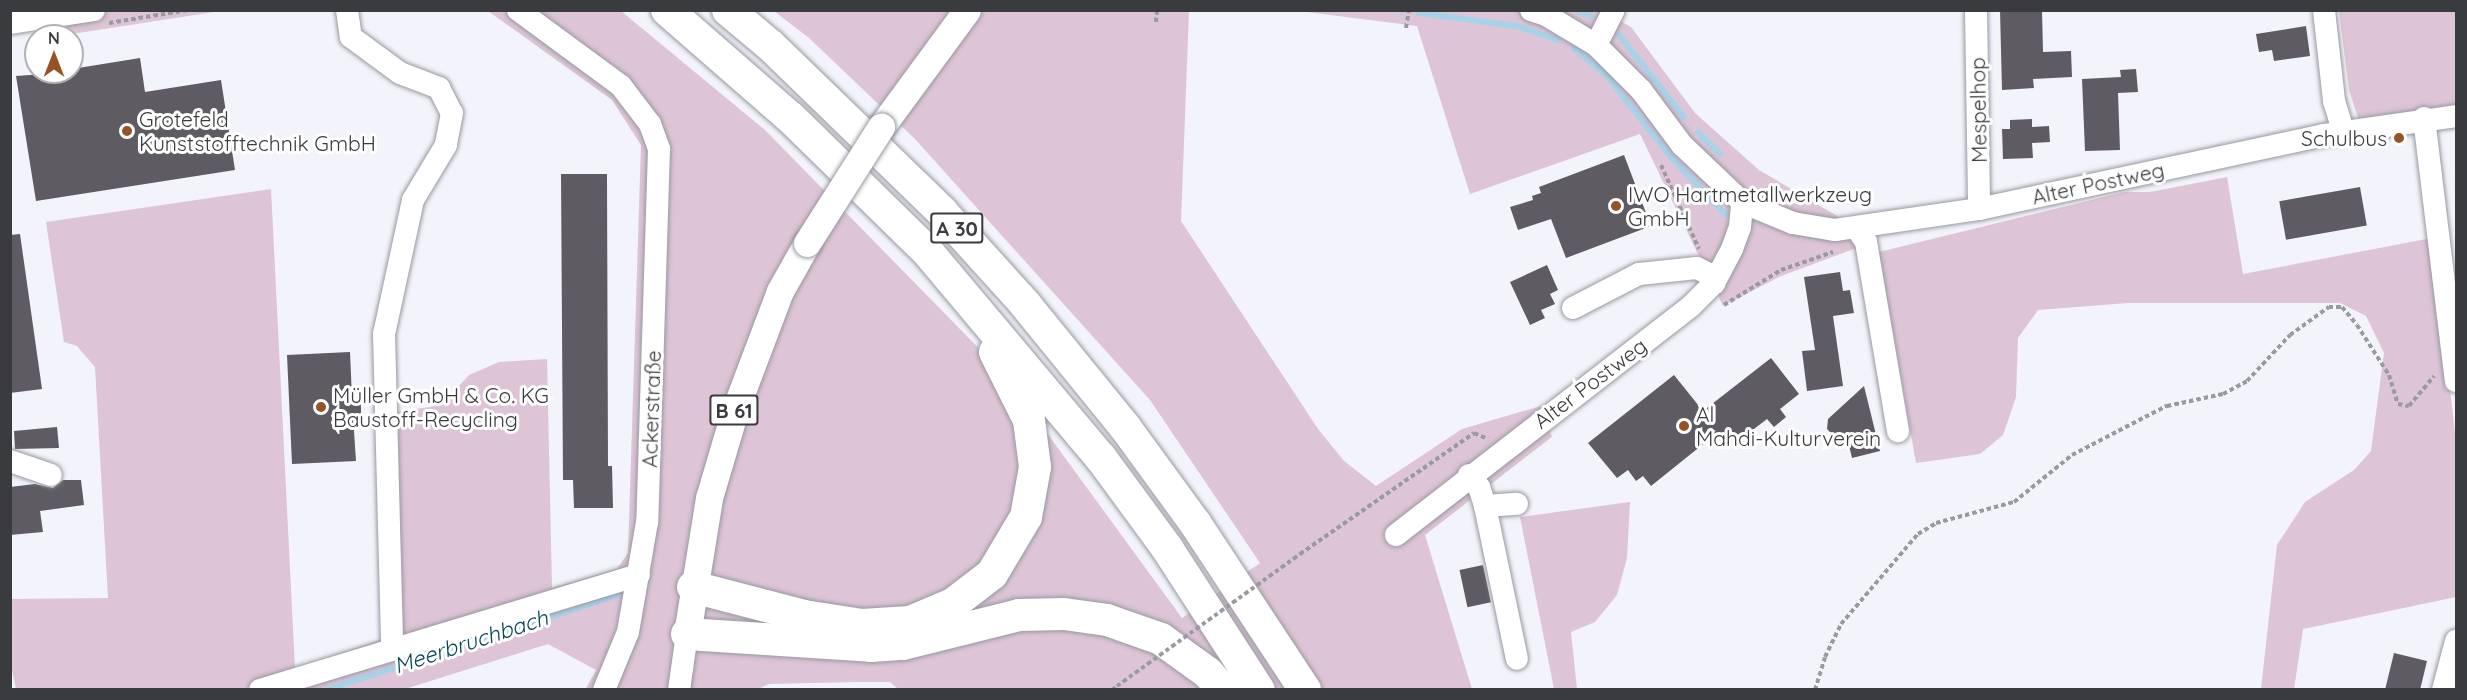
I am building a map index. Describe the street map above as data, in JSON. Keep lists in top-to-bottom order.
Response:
{
  "streets": {
    "highway": ["A 30"],
    "main road": ["B 61"],
    "street": ["Mespelhop", "Alter Postweg", "Ackerstraße"]
  },
  "crossings": [
    ["Mespelhop", "Alter Postweg"]
  ],
  "water": ["Meerbruchbach"],
  "places": [
    "Grotefeld Kunststofftechnik GmbH",
    "Schulbus",
    "IWO Hartmetallwerkzeug GmbH",
    "Müller GmbH & Co. KG Baustoff-Recycling",
    "Al Mahdi-Kulturverein"
  ],
  "north": "top"
}
